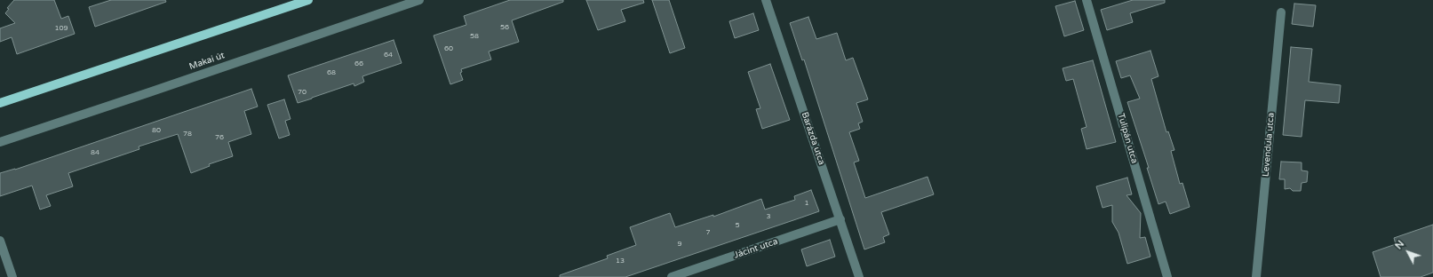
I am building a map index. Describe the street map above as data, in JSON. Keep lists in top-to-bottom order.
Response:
{
  "streets": {
    "street": [
      "Makai út",
      "Barázda utca",
      "Tulipán utca",
      "Levendula utca",
      "Jácint utca"
    ]
  },
  "crossings": [
    ["Barázda utca", "Jácint utca"]
  ],
  "house_numbers": [
    "56",
    "109",
    "58",
    "60",
    "64",
    "66",
    "68",
    "70",
    "80",
    "78",
    "76",
    "84",
    "1",
    "3",
    "5",
    "7",
    "9",
    "13"
  ],
  "north": "top left"
}
